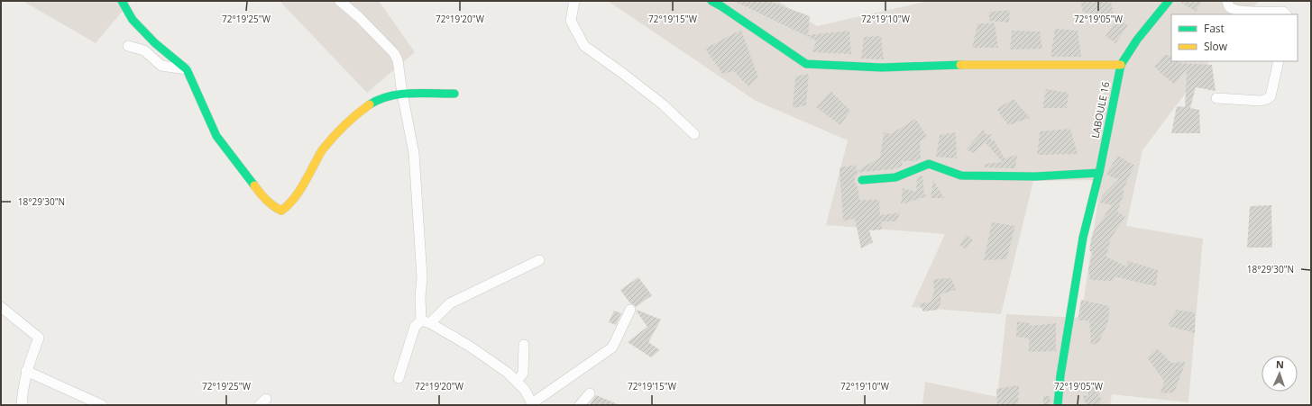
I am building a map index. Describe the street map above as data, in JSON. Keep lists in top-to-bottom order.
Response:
{
  "streets": {
    "street": ["LABOULE 16"]
  },
  "legend": ["Fast", "Slow"],
  "north": "top",
  "coordinates": [
    "72°19'25\"W",
    "72°19'20\"W",
    "72°19'15\"W",
    "72°19'10\"W",
    "72°19'05\"W",
    "18°29'30\"N"
  ]
}
